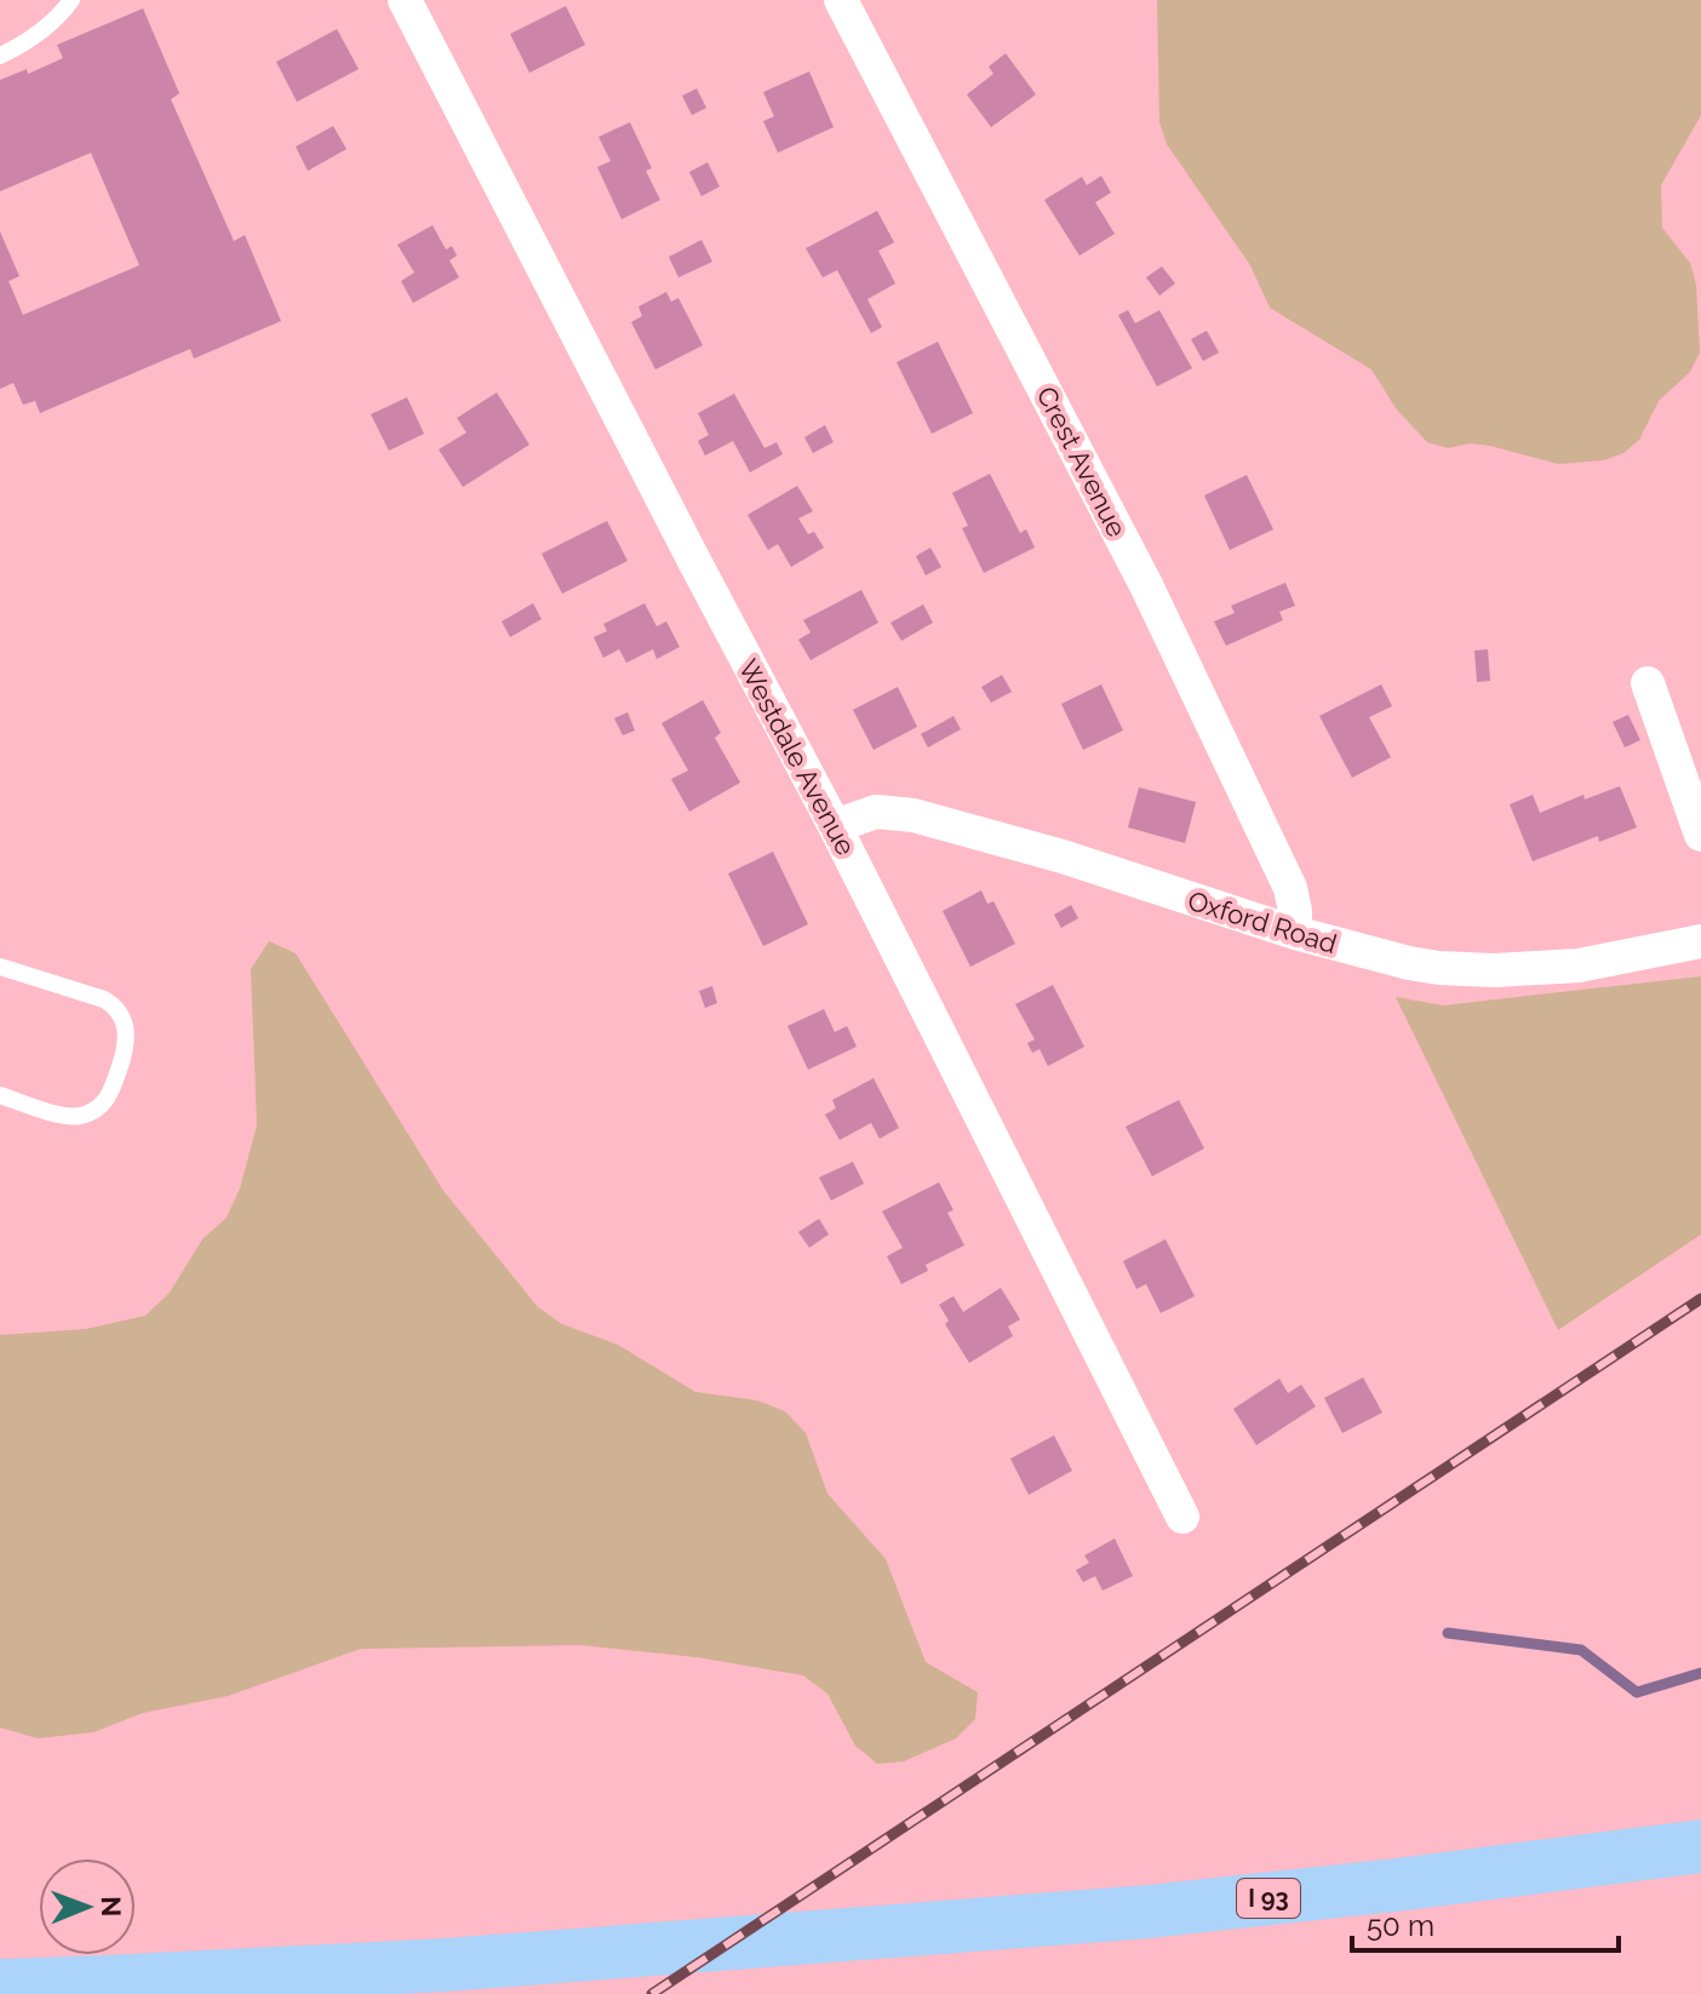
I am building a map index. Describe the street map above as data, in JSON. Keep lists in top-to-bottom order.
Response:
{
  "streets": {
    "highway": ["I 93"],
    "street": ["Crest Avenue", "Westdale Avenue", "Oxford Road"]
  },
  "crossings": [
    ["Crest Avenue", "Oxford Road"],
    ["Westdale Avenue", "Oxford Road"]
  ],
  "scale_bar": "50 m",
  "north": "right"
}
